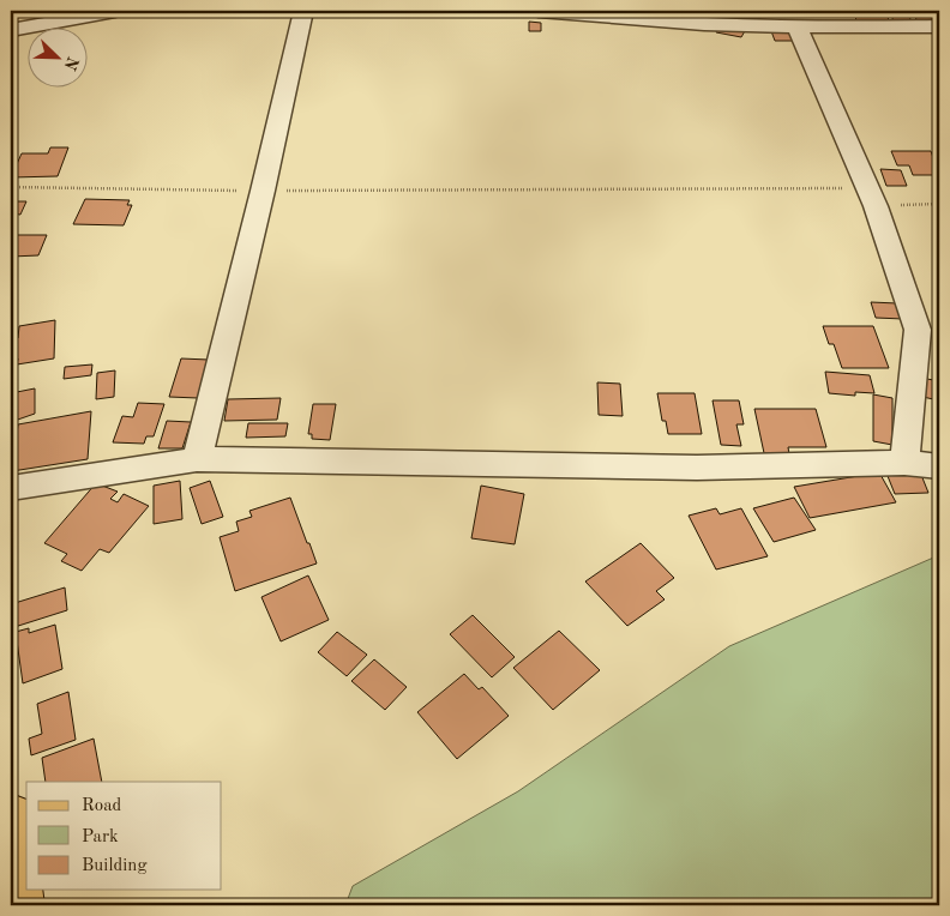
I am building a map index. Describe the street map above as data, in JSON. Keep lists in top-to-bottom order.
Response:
{
  "legend": ["Road", "Park", "Building"],
  "north": "bottom right"
}
